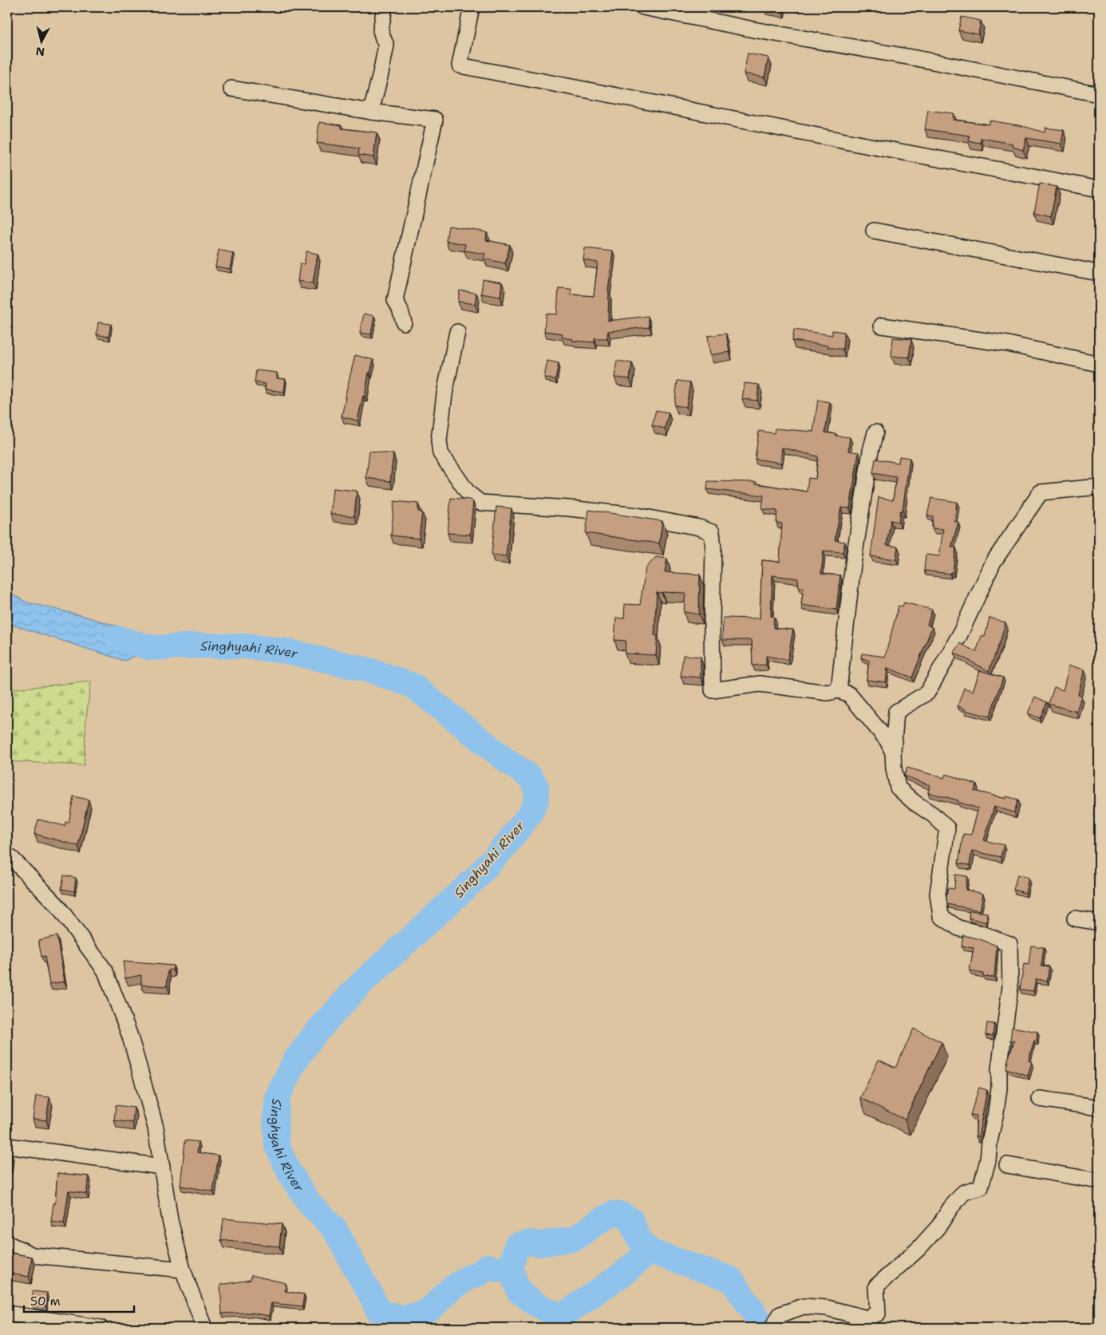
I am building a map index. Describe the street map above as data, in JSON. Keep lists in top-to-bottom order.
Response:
{
  "water": ["Singhyahi River"],
  "scale_bar": "50 m",
  "north": "bottom"
}
